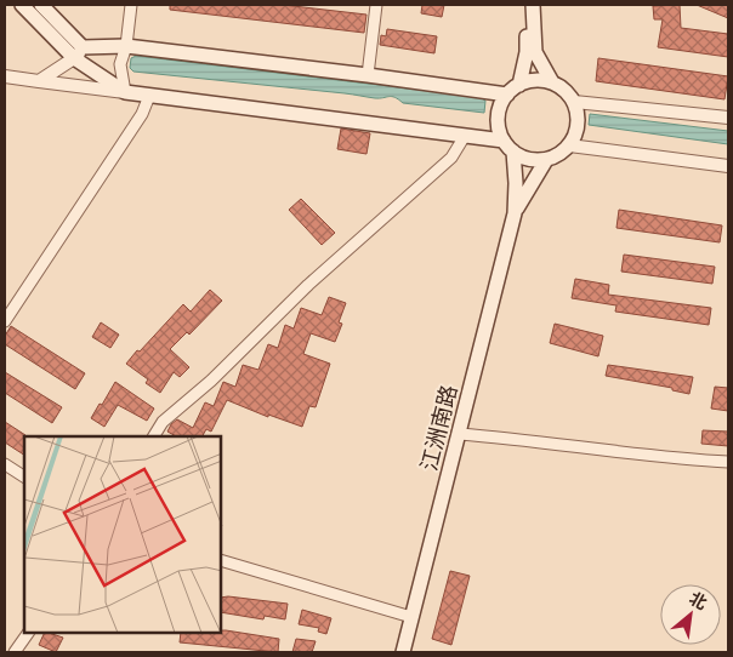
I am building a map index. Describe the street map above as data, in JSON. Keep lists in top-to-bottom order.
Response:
{
  "streets": {
    "main road": ["江洲南路"]
  },
  "north": "top right"
}
